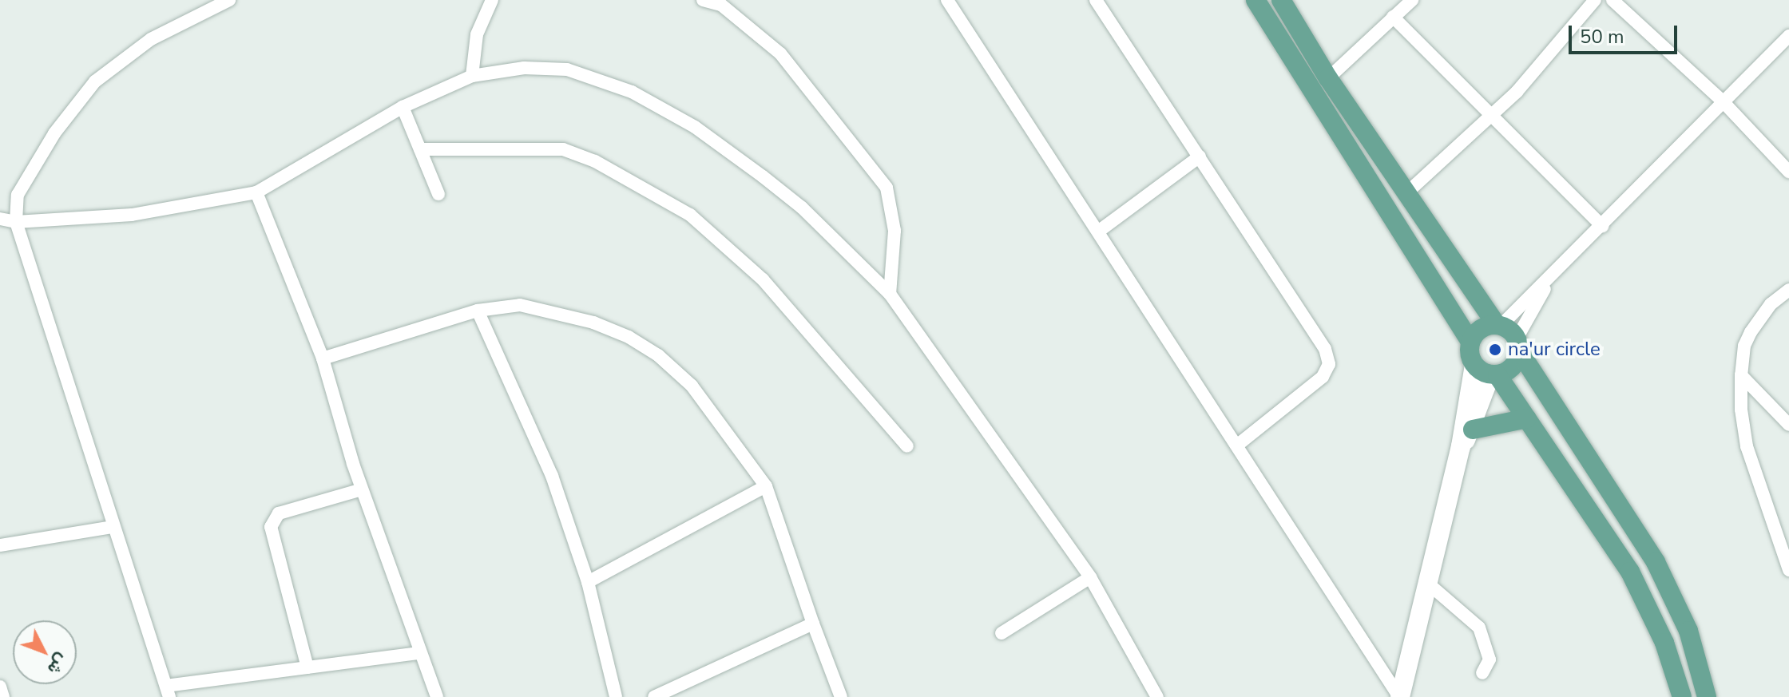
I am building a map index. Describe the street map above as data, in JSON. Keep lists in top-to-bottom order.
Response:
{
  "places": ["na'ur circle"],
  "scale_bar": "50 m",
  "north": "bottom right"
}
